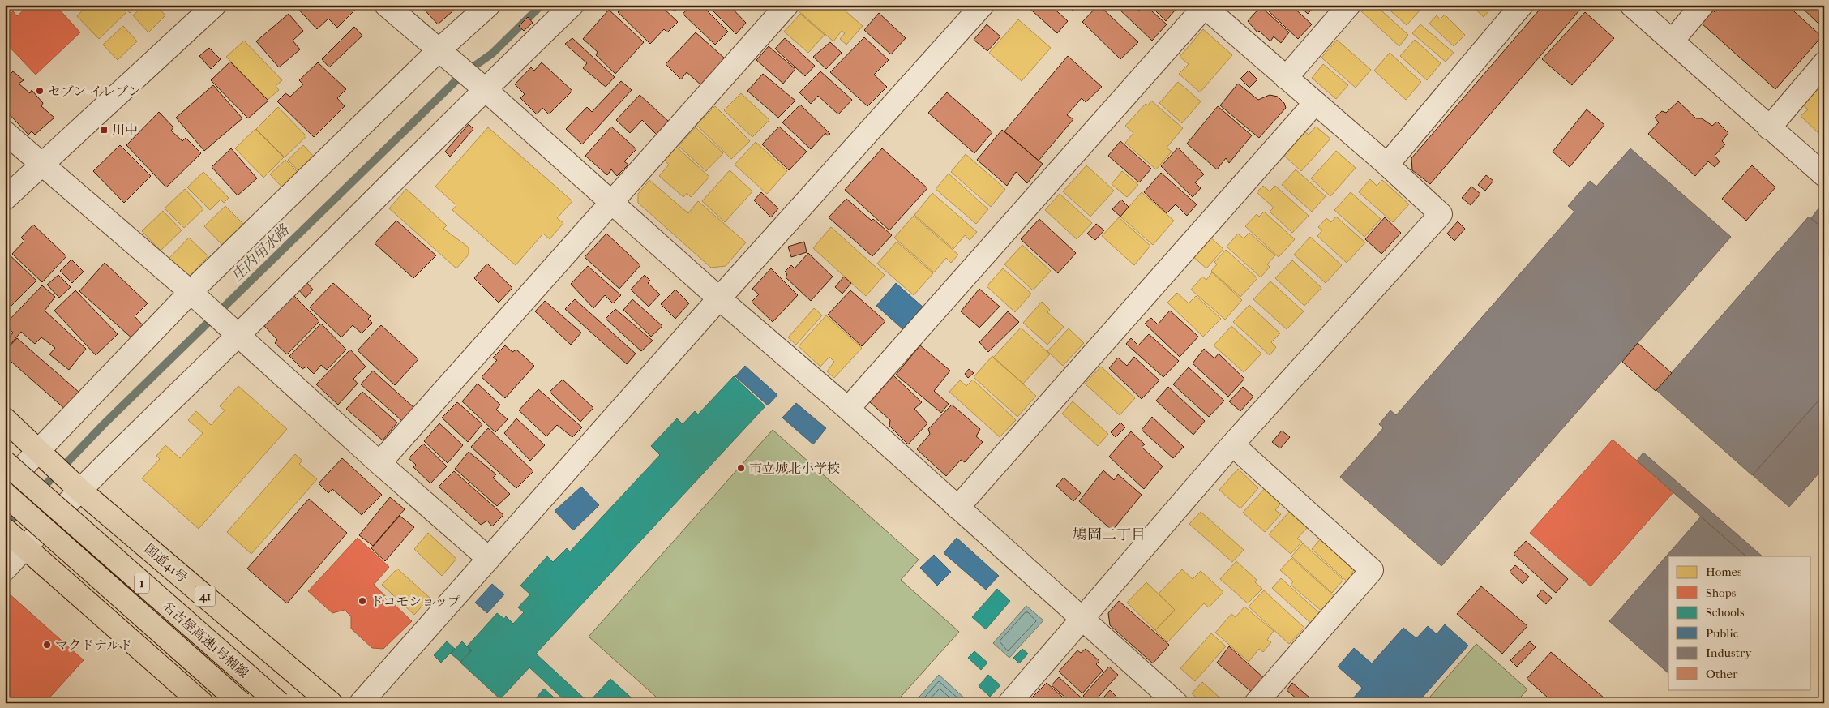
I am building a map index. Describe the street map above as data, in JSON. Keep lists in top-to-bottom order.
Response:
{
  "streets": {
    "highway": [
      "国道41号",
      "1",
      "41",
      "名古屋高速1号楠線"
    ]
  },
  "districts": ["鳩岡二丁目"],
  "water": ["庄内用水路"],
  "places": {
    "other": [
      "セブン-イレブン",
      "市立城北小学校",
      "ドコモショップ",
      "マクドナルド"
    ],
    "transit": ["川中"]
  },
  "legend": [
    "Homes",
    "Shops",
    "Schools",
    "Public",
    "Industry",
    "Other"
  ]
}
